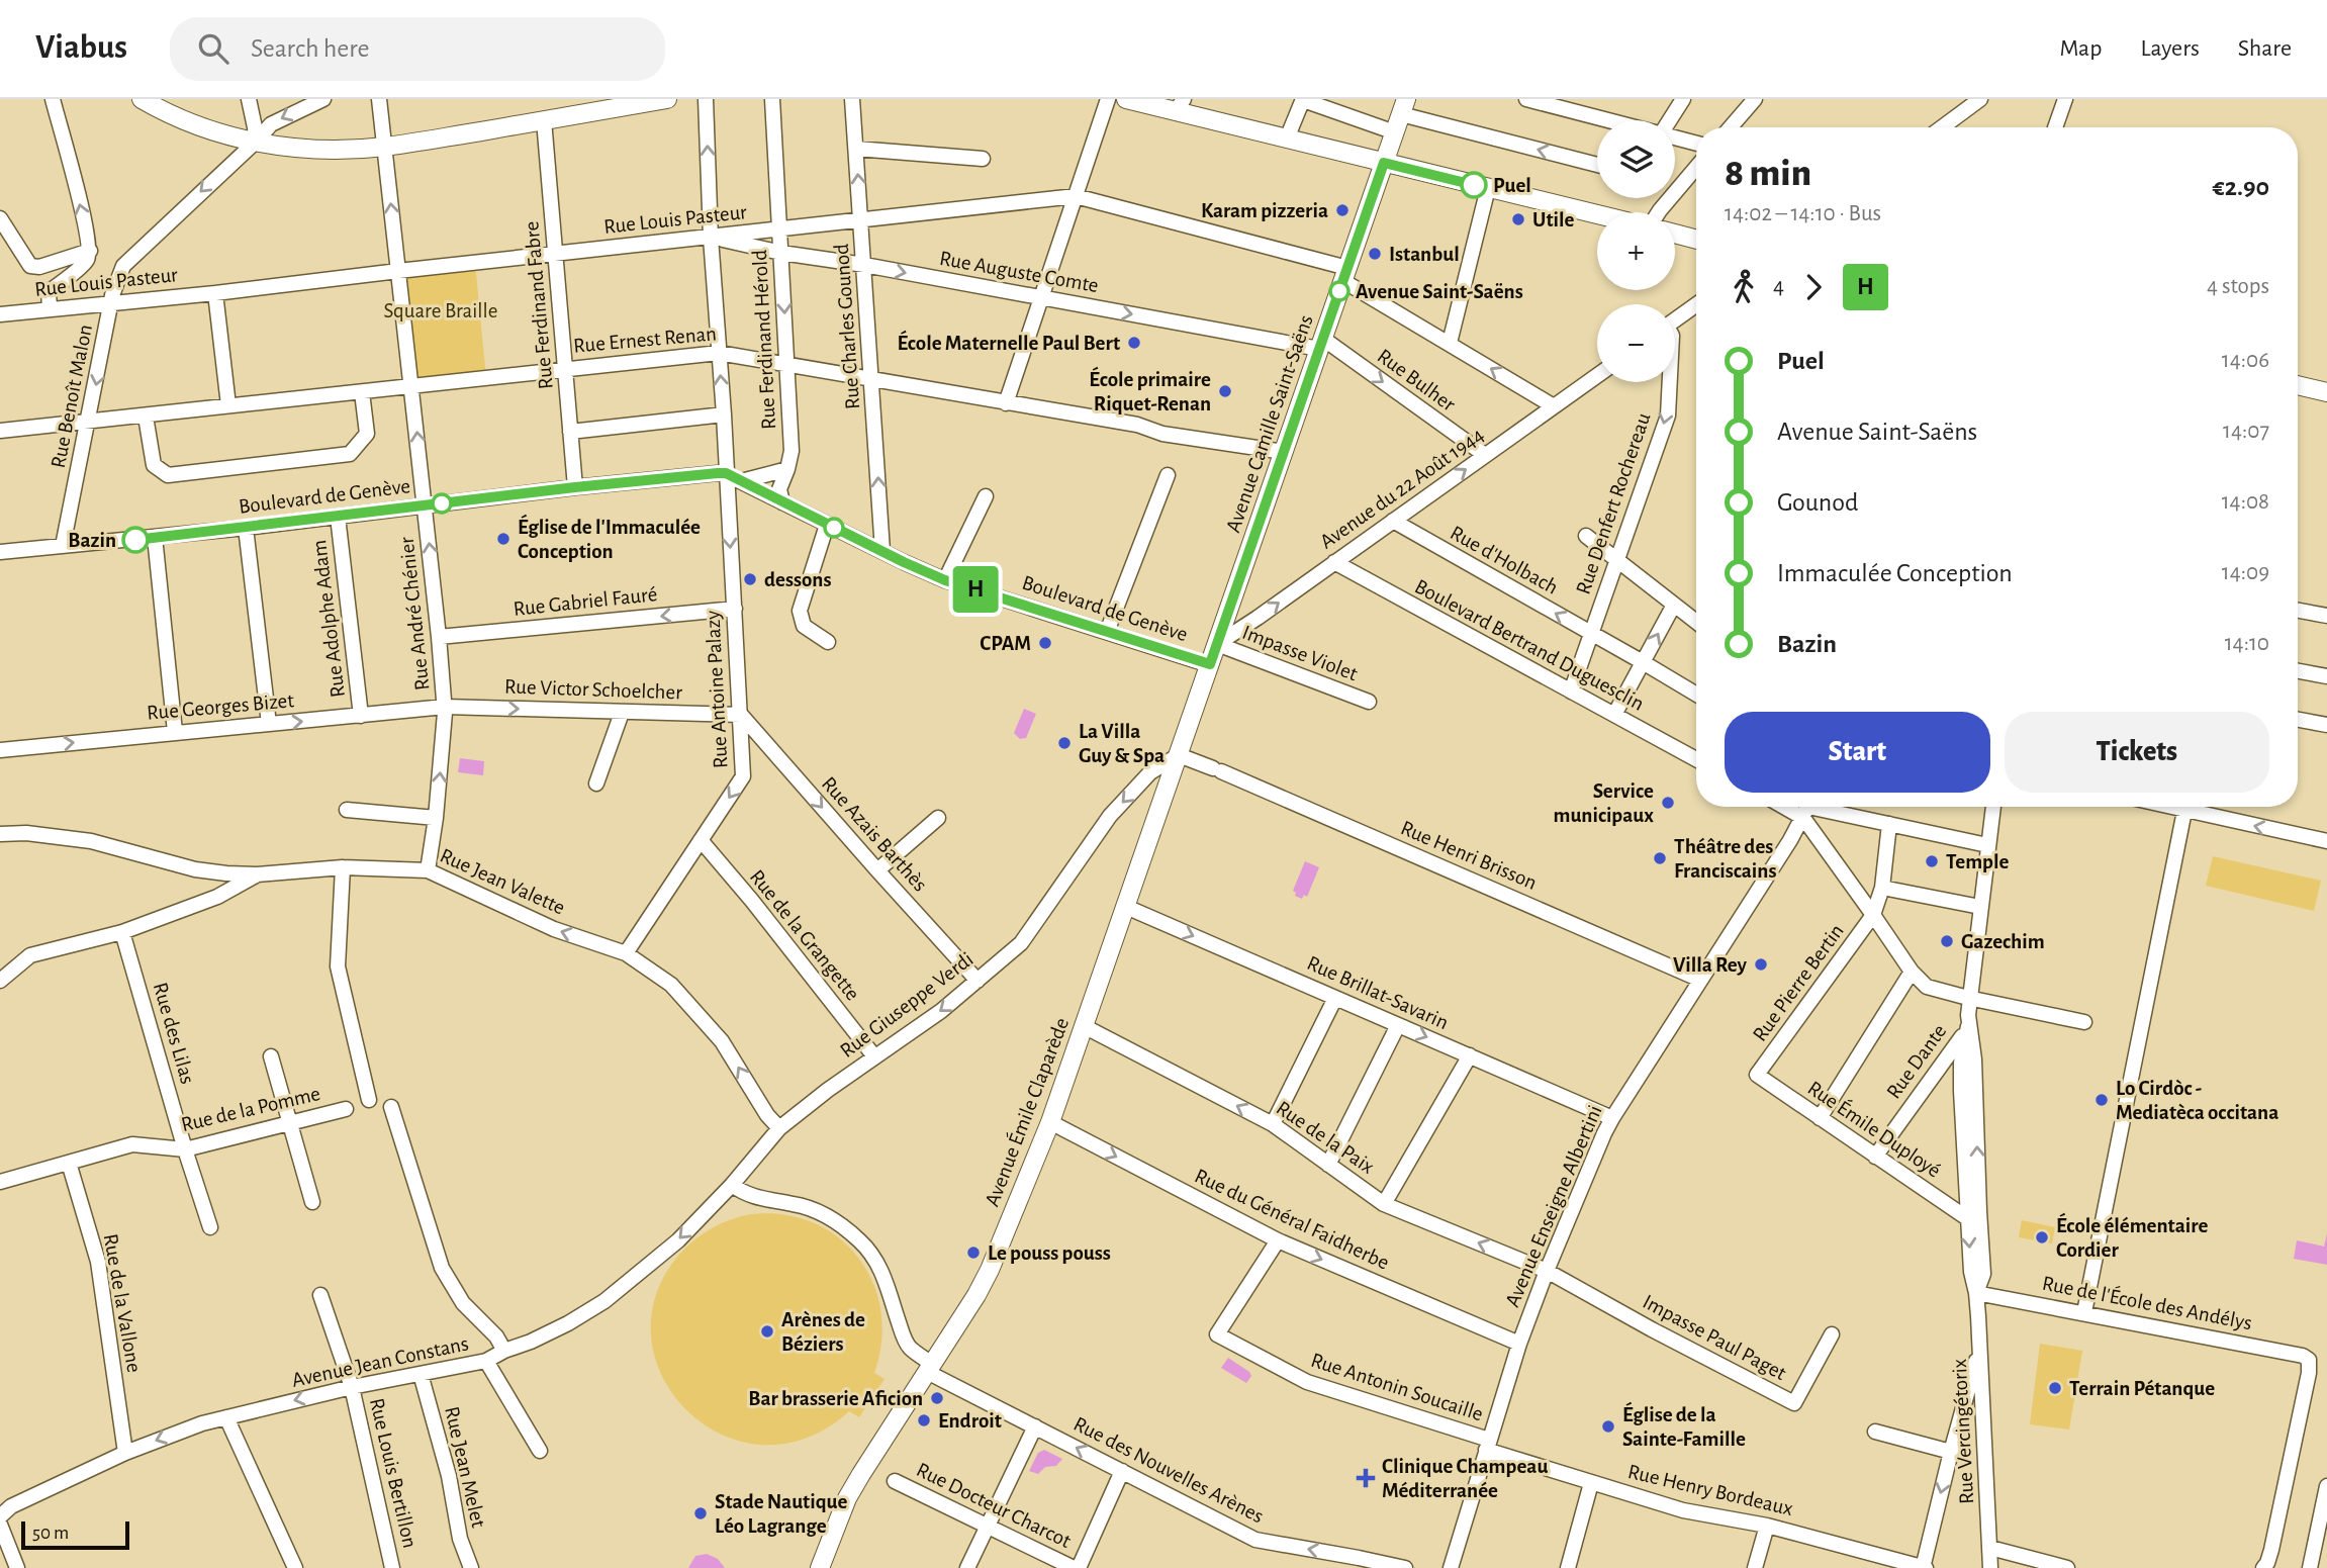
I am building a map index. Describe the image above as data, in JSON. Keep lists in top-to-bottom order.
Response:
{
  "streets": {
    "main road": ["Avenue Camille Saint-Saëns", "Avenue Émile Claparède"],
    "street": [
      "Rue Louis Pasteur",
      "Rue Auguste Comte",
      "Rue Ferdinand Fabre",
      "Rue Charles Gounod",
      "Rue Ernest Renan",
      "Rue Ferdinand Hérold",
      "Rue Bulher",
      "Rue Benoît Malon",
      "Avenue du 22 Août 1944",
      "Boulevard de Genève",
      "Rue Denfert Rochereau",
      "Rue d'Holbach",
      "Rue Gabriel Fauré",
      "Rue André Chénier",
      "Rue Adolphe Adam",
      "Boulevard Bertrand Duguesclin",
      "Impasse Violet",
      "Rue Victor Schoelcher",
      "Rue Antoine Palazy",
      "Rue Georges Bizet",
      "Rue Azais Barthès",
      "Rue Henri Brisson",
      "Rue Jean Valette",
      "Rue de la Grangette",
      "Rue Pierre Bertin",
      "Rue Brillat-Savarin",
      "Rue Giuseppe Verdi",
      "Rue des Lilas",
      "Rue Dante",
      "Rue de la Pomme",
      "Rue Émile Duployé",
      "Rue de la Paix",
      "Avenue Enseigne Albertini",
      "Rue du Général Faidherbe",
      "Rue de la Vallone",
      "Rue de l'École des Andélys",
      "Impasse Paul Paget",
      "Avenue Jean Constans",
      "Rue Antonin Soucaille",
      "Rue Vercingétorix",
      "Rue Jean Melet",
      "Rue des Nouvelles Arènes",
      "Rue Louis Bertillon",
      "Rue Henry Bordeaux",
      "Rue Docteur Charcot"
    ]
  },
  "crossings": [
    ["Rue Louis Pasteur", "Rue Auguste Comte"],
    ["Rue Louis Pasteur", "Rue Ferdinand Fabre"],
    ["Rue Louis Pasteur", "Rue Charles Gounod"],
    ["Rue Louis Pasteur", "Rue Ferdinand Hérold"],
    ["Rue Louis Pasteur", "Rue Benoît Malon"],
    ["Rue Louis Pasteur", "Avenue Camille Saint-Saëns"],
    ["Rue Louis Pasteur", "Avenue du 22 Août 1944"],
    ["Rue Louis Pasteur", "Rue André Chénier"],
    ["Rue Louis Pasteur", "Rue Antoine Palazy"],
    ["Rue Auguste Comte", "Rue Charles Gounod"],
    ["Rue Auguste Comte", "Rue Ferdinand Hérold"],
    ["Rue Auguste Comte", "Rue Bulher"],
    ["Rue Auguste Comte", "Avenue Camille Saint-Saëns"],
    ["Rue Auguste Comte", "Rue Antoine Palazy"],
    ["Rue Ferdinand Fabre", "Rue Ernest Renan"],
    ["Rue Ferdinand Fabre", "Boulevard de Genève"],
    ["Rue Charles Gounod", "Rue Ernest Renan"],
    ["Rue Charles Gounod", "Boulevard de Genève"],
    ["Rue Ernest Renan", "Rue Ferdinand Hérold"],
    ["Rue Ernest Renan", "Rue Benoît Malon"],
    ["Rue Ernest Renan", "Avenue Camille Saint-Saëns"],
    ["Rue Ernest Renan", "Rue André Chénier"],
    ["Rue Ernest Renan", "Rue Antoine Palazy"],
    ["Rue Ferdinand Hérold", "Boulevard de Genève"],
    ["Rue Bulher", "Avenue Camille Saint-Saëns"],
    ["Rue Bulher", "Avenue du 22 Août 1944"],
    ["Rue Benoît Malon", "Boulevard de Genève"],
    ["Avenue Camille Saint-Saëns", "Avenue du 22 Août 1944"],
    ["Avenue Camille Saint-Saëns", "Impasse Violet"],
    ["Avenue Camille Saint-Saëns", "Avenue Émile Claparède"],
    ["Avenue du 22 Août 1944", "Rue d'Holbach"],
    ["Avenue du 22 Août 1944", "Boulevard Bertrand Duguesclin"],
    ["Avenue du 22 Août 1944", "Impasse Violet"],
    ["Avenue du 22 Août 1944", "Avenue Émile Claparède"],
    ["Boulevard de Genève", "Rue André Chénier"],
    ["Boulevard de Genève", "Rue Adolphe Adam"],
    ["Boulevard de Genève", "Rue Antoine Palazy"],
    ["Boulevard de Genève", "Avenue Émile Claparède"],
    ["Rue Denfert Rochereau", "Rue d'Holbach"],
    ["Rue Denfert Rochereau", "Boulevard Bertrand Duguesclin"],
    ["Rue Gabriel Fauré", "Rue André Chénier"],
    ["Rue Gabriel Fauré", "Rue Antoine Palazy"],
    ["Rue André Chénier", "Rue Victor Schoelcher"],
    ["Rue André Chénier", "Rue Georges Bizet"],
    ["Rue André Chénier", "Rue Jean Valette"],
    ["Rue Adolphe Adam", "Rue Georges Bizet"],
    ["Impasse Violet", "Avenue Émile Claparède"],
    ["Rue Victor Schoelcher", "Rue Antoine Palazy"],
    ["Rue Victor Schoelcher", "Rue Georges Bizet"],
    ["Rue Victor Schoelcher", "Rue Azais Barthès"],
    ["Rue Antoine Palazy", "Rue Azais Barthès"],
    ["Rue Antoine Palazy", "Rue Jean Valette"],
    ["Rue Antoine Palazy", "Rue de la Grangette"],
    ["Rue Azais Barthès", "Rue Giuseppe Verdi"],
    ["Rue Henri Brisson", "Rue Giuseppe Verdi"],
    ["Rue Henri Brisson", "Avenue Émile Claparède"],
    ["Rue Henri Brisson", "Avenue Enseigne Albertini"],
    ["Rue Jean Valette", "Rue Giuseppe Verdi"],
    ["Rue de la Grangette", "Rue Giuseppe Verdi"],
    ["Rue Pierre Bertin", "Rue Émile Duployé"],
    ["Rue Brillat-Savarin", "Avenue Émile Claparède"],
    ["Rue Brillat-Savarin", "Avenue Enseigne Albertini"],
    ["Rue Giuseppe Verdi", "Avenue Émile Claparède"],
    ["Rue Giuseppe Verdi", "Avenue Jean Constans"],
    ["Rue Giuseppe Verdi", "Rue des Nouvelles Arènes"],
    ["Rue des Lilas", "Rue de la Pomme"],
    ["Rue Dante", "Rue Émile Duployé"],
    ["Rue Dante", "Rue Vercingétorix"],
    ["Rue de la Pomme", "Rue de la Vallone"],
    ["Avenue Émile Claparède", "Rue de la Paix"],
    ["Avenue Émile Claparède", "Rue du Général Faidherbe"],
    ["Avenue Émile Claparède", "Rue des Nouvelles Arènes"],
    ["Rue Émile Duployé", "Rue Vercingétorix"],
    ["Rue de la Paix", "Avenue Enseigne Albertini"],
    ["Rue de la Paix", "Impasse Paul Paget"],
    ["Avenue Enseigne Albertini", "Rue du Général Faidherbe"],
    ["Avenue Enseigne Albertini", "Impasse Paul Paget"],
    ["Avenue Enseigne Albertini", "Rue Antonin Soucaille"],
    ["Avenue Enseigne Albertini", "Rue Henry Bordeaux"],
    ["Rue du Général Faidherbe", "Rue Antonin Soucaille"],
    ["Rue de la Vallone", "Avenue Jean Constans"],
    ["Rue de l'École des Andélys", "Rue Vercingétorix"],
    ["Avenue Jean Constans", "Rue Jean Melet"],
    ["Avenue Jean Constans", "Rue des Nouvelles Arènes"],
    ["Avenue Jean Constans", "Rue Louis Bertillon"],
    ["Rue Antonin Soucaille", "Rue Henry Bordeaux"]
  ],
  "one_way": [
    "Rue Auguste Comte",
    "Rue Charles Gounod",
    "Rue Bulher",
    "Rue Benoît Malon",
    "Avenue du 22 Août 1944",
    "Rue Denfert Rochereau",
    "Rue d'Holbach",
    "Rue Gabriel Fauré",
    "Rue André Chénier",
    "Rue Victor Schoelcher",
    "Rue Georges Bizet",
    "Rue Azais Barthès",
    "Rue Jean Valette",
    "Rue Brillat-Savarin",
    "Rue Giuseppe Verdi",
    "Rue de la Paix",
    "Rue du Général Faidherbe",
    "Avenue Jean Constans",
    "Rue des Nouvelles Arènes"
  ],
  "parks": ["Square Braille"],
  "places": {
    "other": [
      "Puel",
      "Karam pizzeria",
      "Utile",
      "Istanbul",
      "Avenue Saint-Saëns",
      "École Maternelle Paul Bert",
      "École primaire Riquet-Renan",
      "Église de l'Immaculée Conception",
      "Bazin",
      "dessons",
      "CPAM",
      "La Villa Guy & Spa",
      "Service municipaux",
      "Théâtre des Franciscains",
      "Temple",
      "Gazechim",
      "Villa Rey",
      "Lo Cirdòc - Mediatèca occitana",
      "École élémentaire Cordier",
      "Le pouss pouss",
      "Arènes de Béziers",
      "Terrain Pétanque",
      "Bar brasserie Aficion",
      "Endroit",
      "Église de la Sainte-Famille",
      "Stade Nautique Léo Lagrange"
    ],
    "health": ["Clinique Champeau Méditerranée"]
  },
  "lines": ["bus line H"],
  "scale_bar": "50 m",
  "page": {
    "header": "Viabus",
    "search": "Search here",
    "nav": ["Map", "Layers", "Share"],
    "on_map": "H",
    "map_buttons": ["+", "−"],
    "heading": ["8 min", "14:02 – 14:10 · Bus", "€2.90"],
    "legs": ["4", "H", "4 stops"],
    "list": [
      {
        "name": "Puel",
        "value": "14:06"
      },
      {
        "name": "Avenue Saint-Saëns",
        "value": "14:07"
      },
      {
        "name": "Gounod",
        "value": "14:08"
      },
      {
        "name": "Immaculée Conception",
        "value": "14:09"
      },
      {
        "name": "Bazin",
        "value": "14:10"
      }
    ],
    "buttons": ["Start", "Tickets"],
    "scale": "50 m"
  }
}
